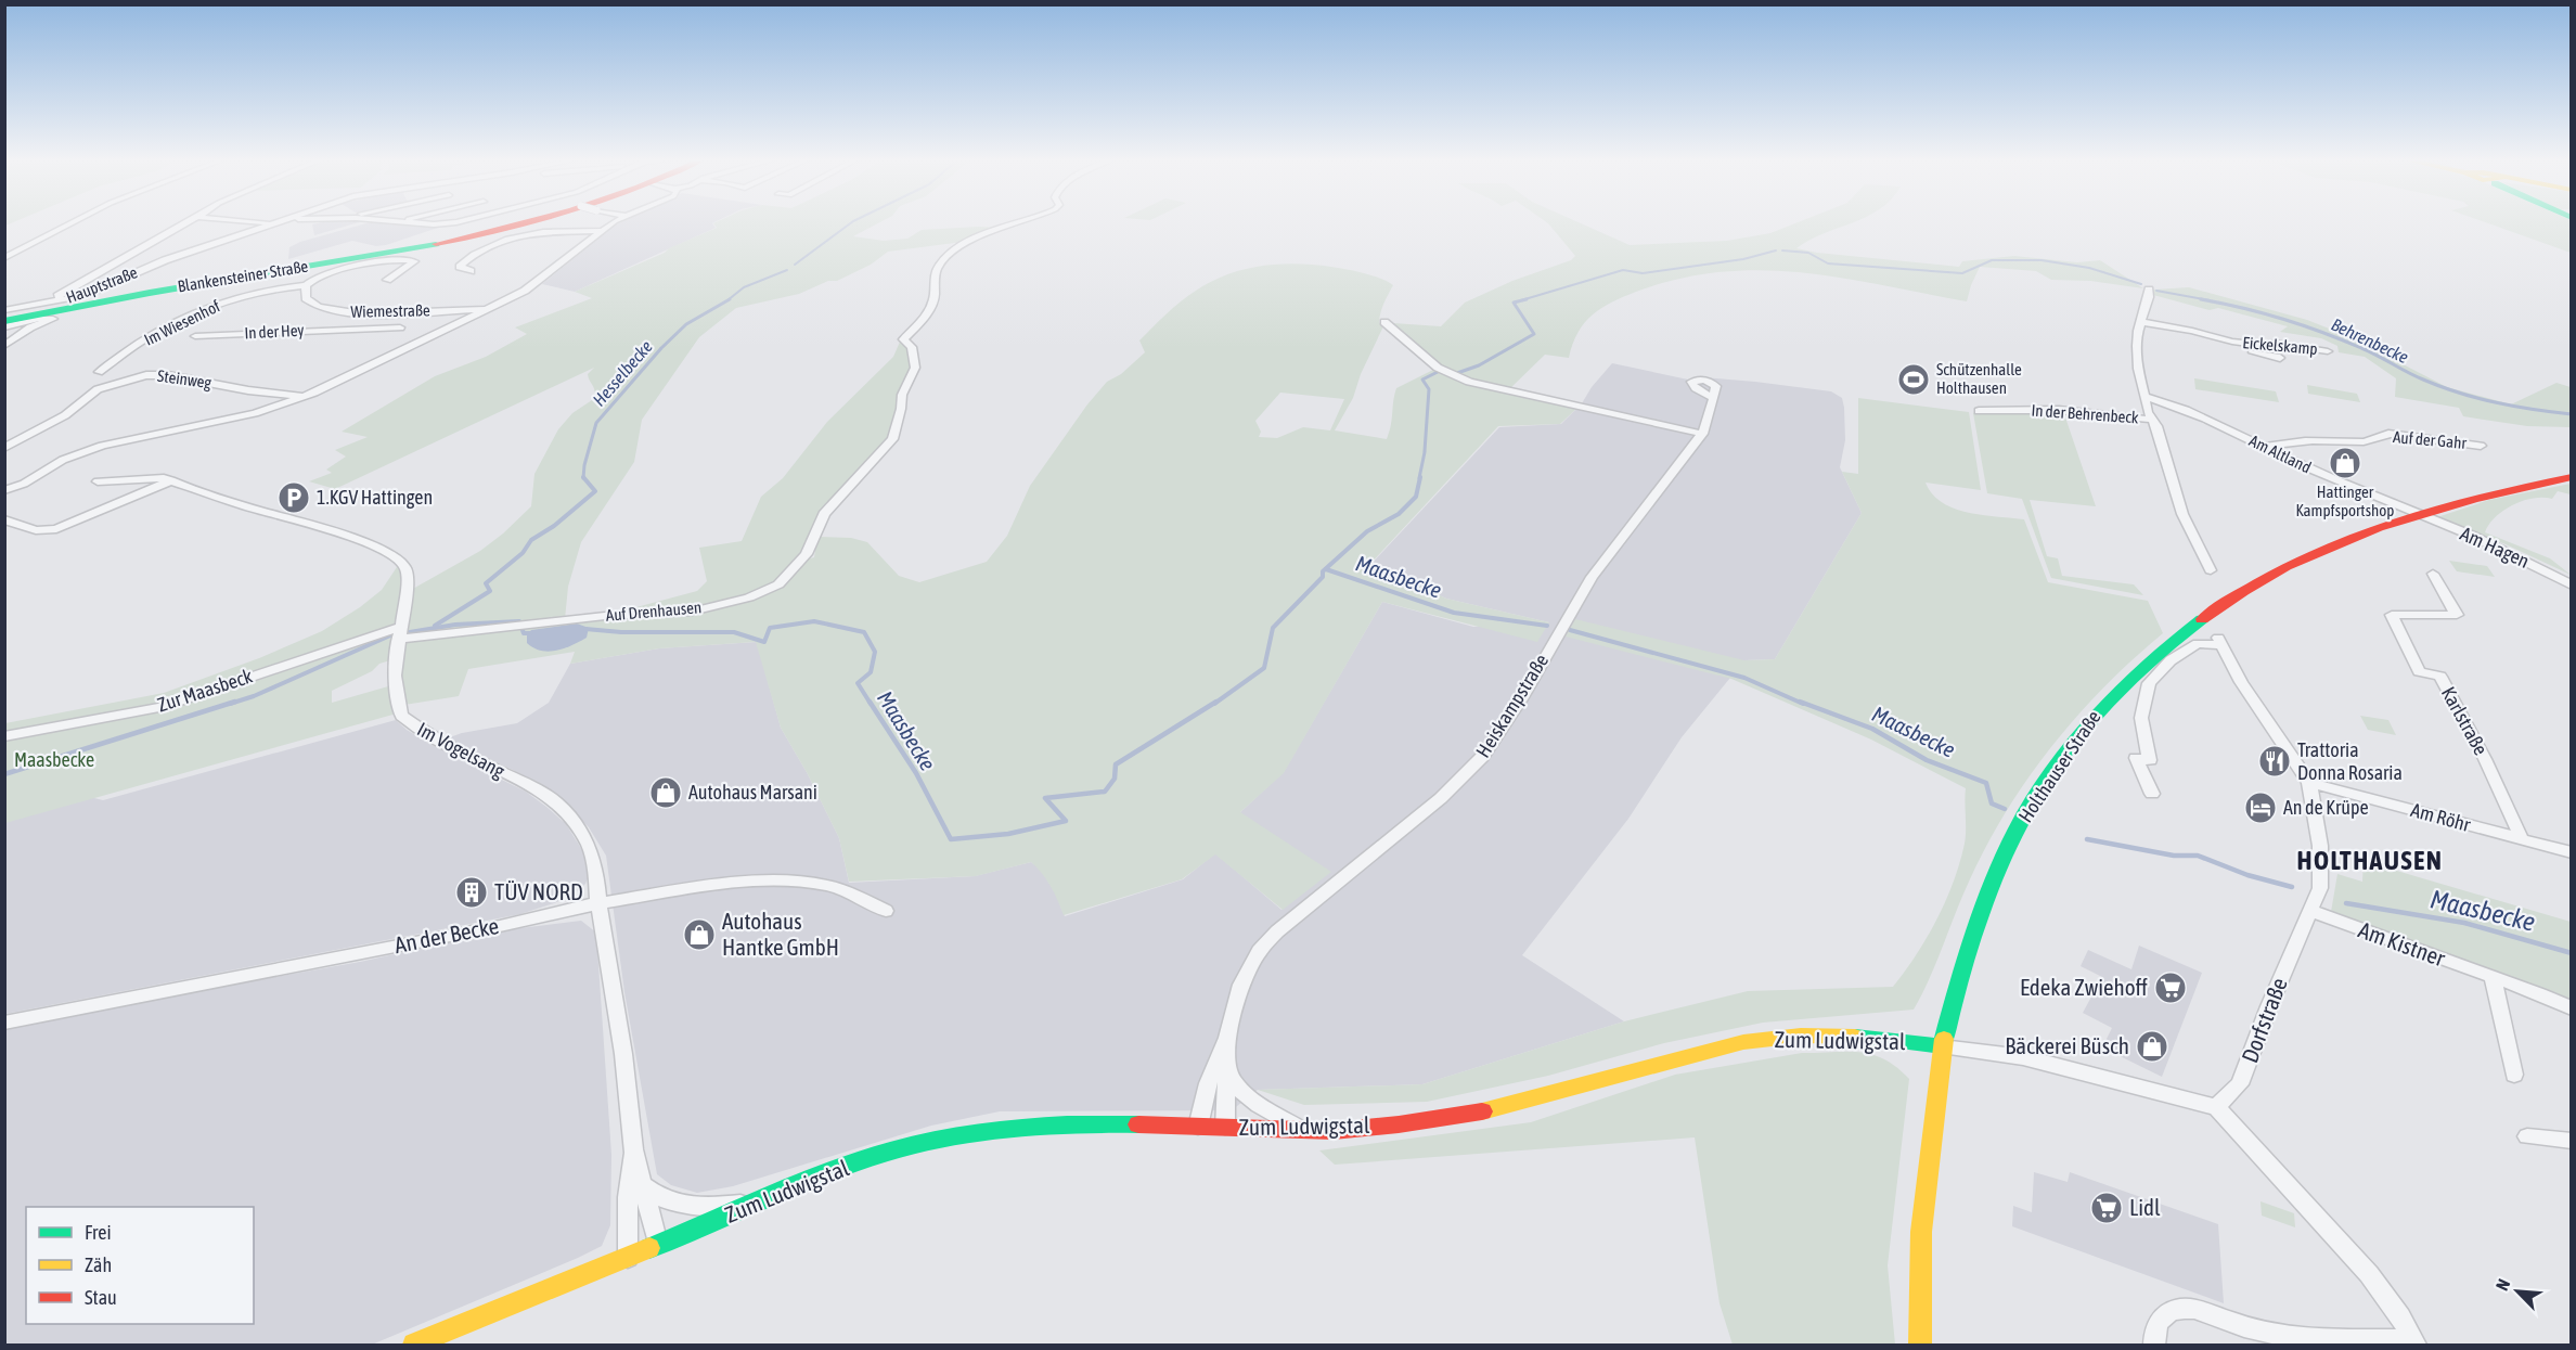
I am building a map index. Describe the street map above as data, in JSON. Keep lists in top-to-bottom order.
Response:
{
  "streets": {
    "street": [
      "Blankensteiner Straße",
      "Hauptstraße",
      "Wiemestraße",
      "Im Wiesenhof",
      "In der Hey",
      "Eickelskamp",
      "Steinweg",
      "In der Behrenbeck",
      "Auf der Gahr",
      "Am Altland",
      "Am Hagen",
      "Auf Drenhausen",
      "Zur Maasbeck",
      "Heiskampstraße",
      "Karlstraße",
      "Im Vogelsang",
      "Holthauser Straße",
      "Am Röhr",
      "An der Becke",
      "Am Kistner",
      "Dorfstraße",
      "Zum Ludwigstal"
    ]
  },
  "crossings": [
    ["Wiemestraße", "Im Wiesenhof"],
    ["Eickelskamp", "In der Behrenbeck"],
    ["In der Behrenbeck", "Am Altland"],
    ["Auf der Gahr", "Am Altland"],
    ["Am Altland", "Am Hagen"],
    ["Am Altland", "Holthauser Straße"],
    ["Am Hagen", "Holthauser Straße"],
    ["Auf Drenhausen", "Zur Maasbeck"],
    ["Auf Drenhausen", "Im Vogelsang"],
    ["Zur Maasbeck", "Im Vogelsang"],
    ["Heiskampstraße", "Zum Ludwigstal"],
    ["Karlstraße", "Am Röhr"],
    ["Im Vogelsang", "An der Becke"],
    ["Im Vogelsang", "Zum Ludwigstal"],
    ["Holthauser Straße", "Zum Ludwigstal"],
    ["Am Röhr", "Dorfstraße"],
    ["Am Kistner", "Dorfstraße"],
    ["Dorfstraße", "Zum Ludwigstal"]
  ],
  "districts": ["HOLTHAUSEN"],
  "water": ["Behrenbecke", "Hesselbecke", "Maasbecke"],
  "parks": ["Maasbecke"],
  "places": {
    "sports": ["Schützenhalle Holthausen"],
    "shop": [
      "Hattinger Kampfsportshop",
      "Autohaus Marsani",
      "Autohaus Hantke GmbH",
      "Bäckerei Büsch"
    ],
    "parking": ["1.KGV Hattingen"],
    "restaurant": ["Trattoria Donna Rosaria"],
    "hotel": ["An de Krüpe"],
    "building": ["TÜV NORD"],
    "supermarket": ["Edeka Zwiehoff", "Lidl"]
  },
  "legend": ["Frei", "Zäh", "Stau"],
  "north": "top left"
}
